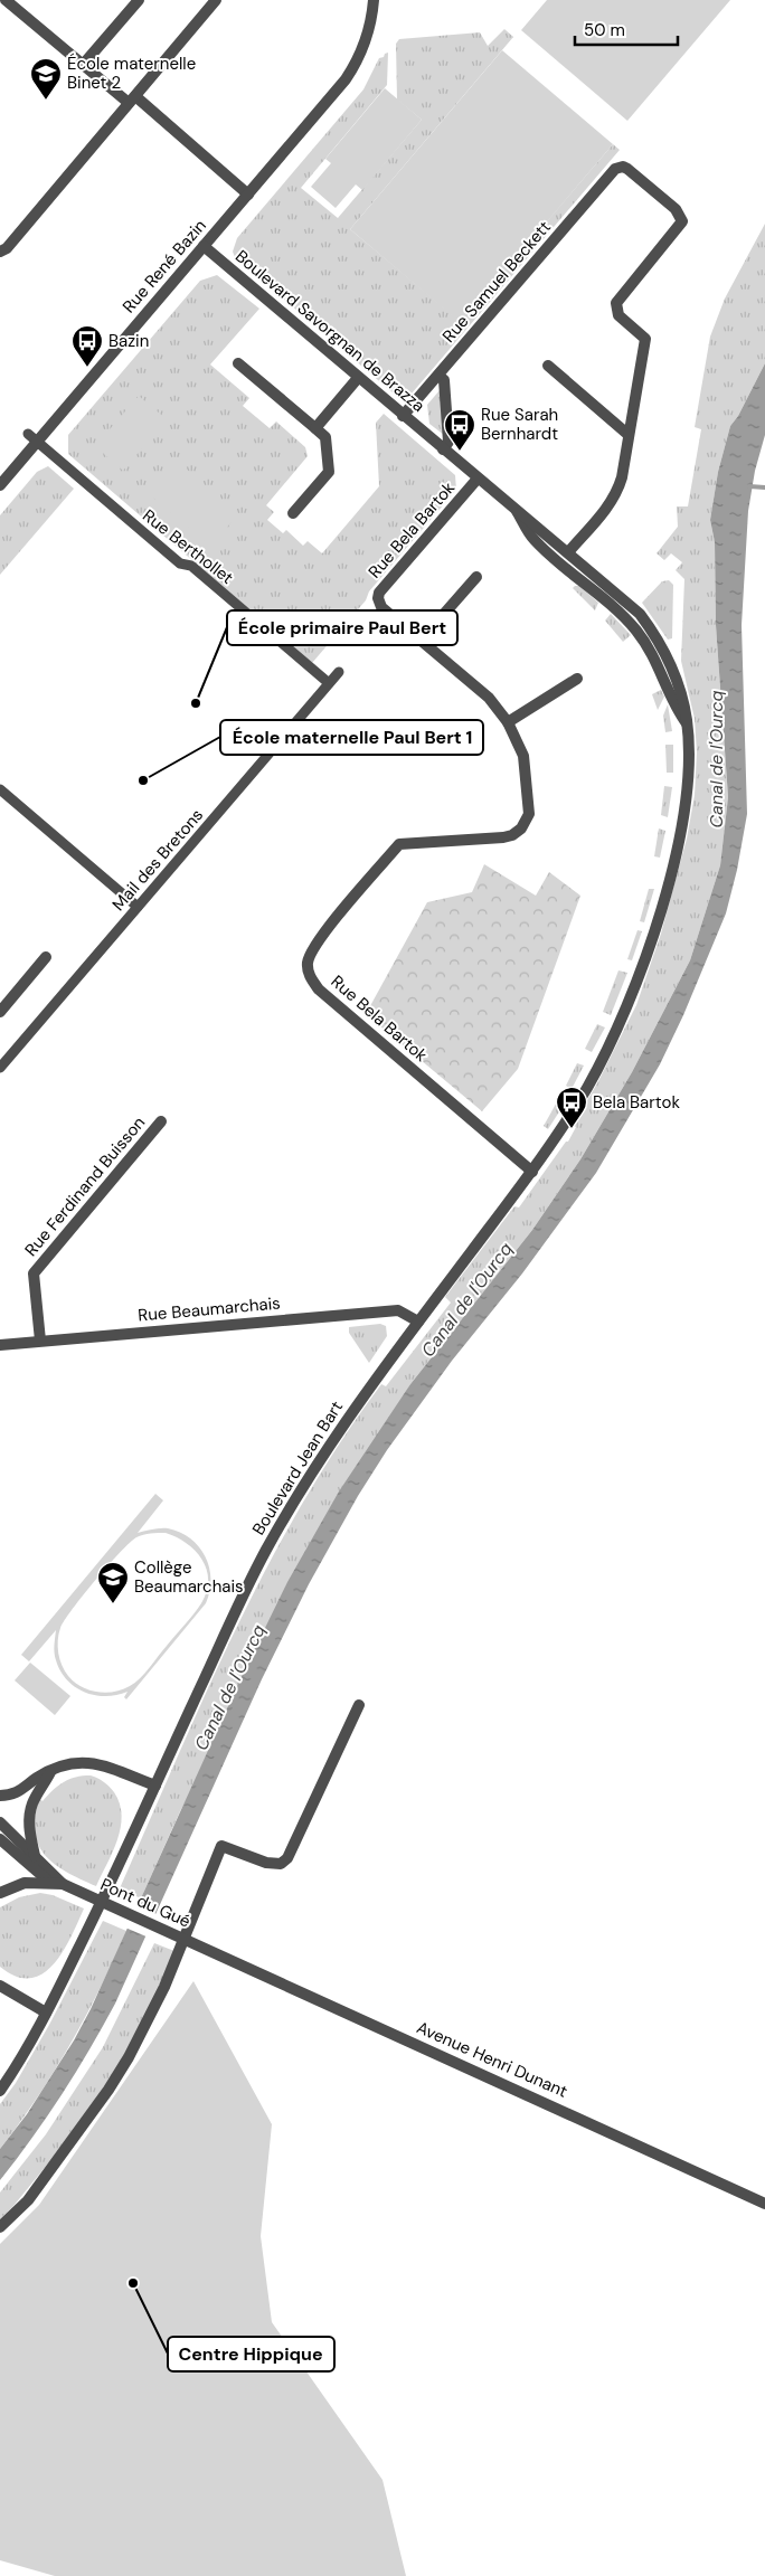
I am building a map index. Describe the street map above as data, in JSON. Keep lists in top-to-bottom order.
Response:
{
  "streets": {
    "street": [
      "Rue René Bazin",
      "Rue Samuel Beckett",
      "Boulevard Savorgnan de Brazza",
      "Rue Bela Bartok",
      "Rue Berthollet",
      "Mail des Bretons",
      "Rue Ferdinand Buisson",
      "Rue Beaumarchais",
      "Boulevard Jean Bart",
      "Pont du Gué",
      "Avenue Henri Dunant"
    ]
  },
  "crossings": [
    ["Rue René Bazin", "Boulevard Savorgnan de Brazza"],
    ["Rue René Bazin", "Rue Berthollet"],
    ["Rue Samuel Beckett", "Boulevard Savorgnan de Brazza"],
    ["Boulevard Savorgnan de Brazza", "Rue Bela Bartok"],
    ["Boulevard Savorgnan de Brazza", "Boulevard Jean Bart"],
    ["Rue Bela Bartok", "Boulevard Jean Bart"],
    ["Rue Berthollet", "Mail des Bretons"],
    ["Rue Ferdinand Buisson", "Rue Beaumarchais"],
    ["Rue Beaumarchais", "Boulevard Jean Bart"],
    ["Pont du Gué", "Avenue Henri Dunant"]
  ],
  "water": ["Canal de l'Ourcq"],
  "places": {
    "school or university": ["École maternelle Binet 2", "Collège Beaumarchais"],
    "bus stop": ["Bazin", "Rue Sarah Bernhardt", "Bela Bartok"],
    "other": ["École primaire Paul Bert", "École maternelle Paul Bert 1", "Centre Hippique"]
  },
  "scale_bar": "50 m"
}
